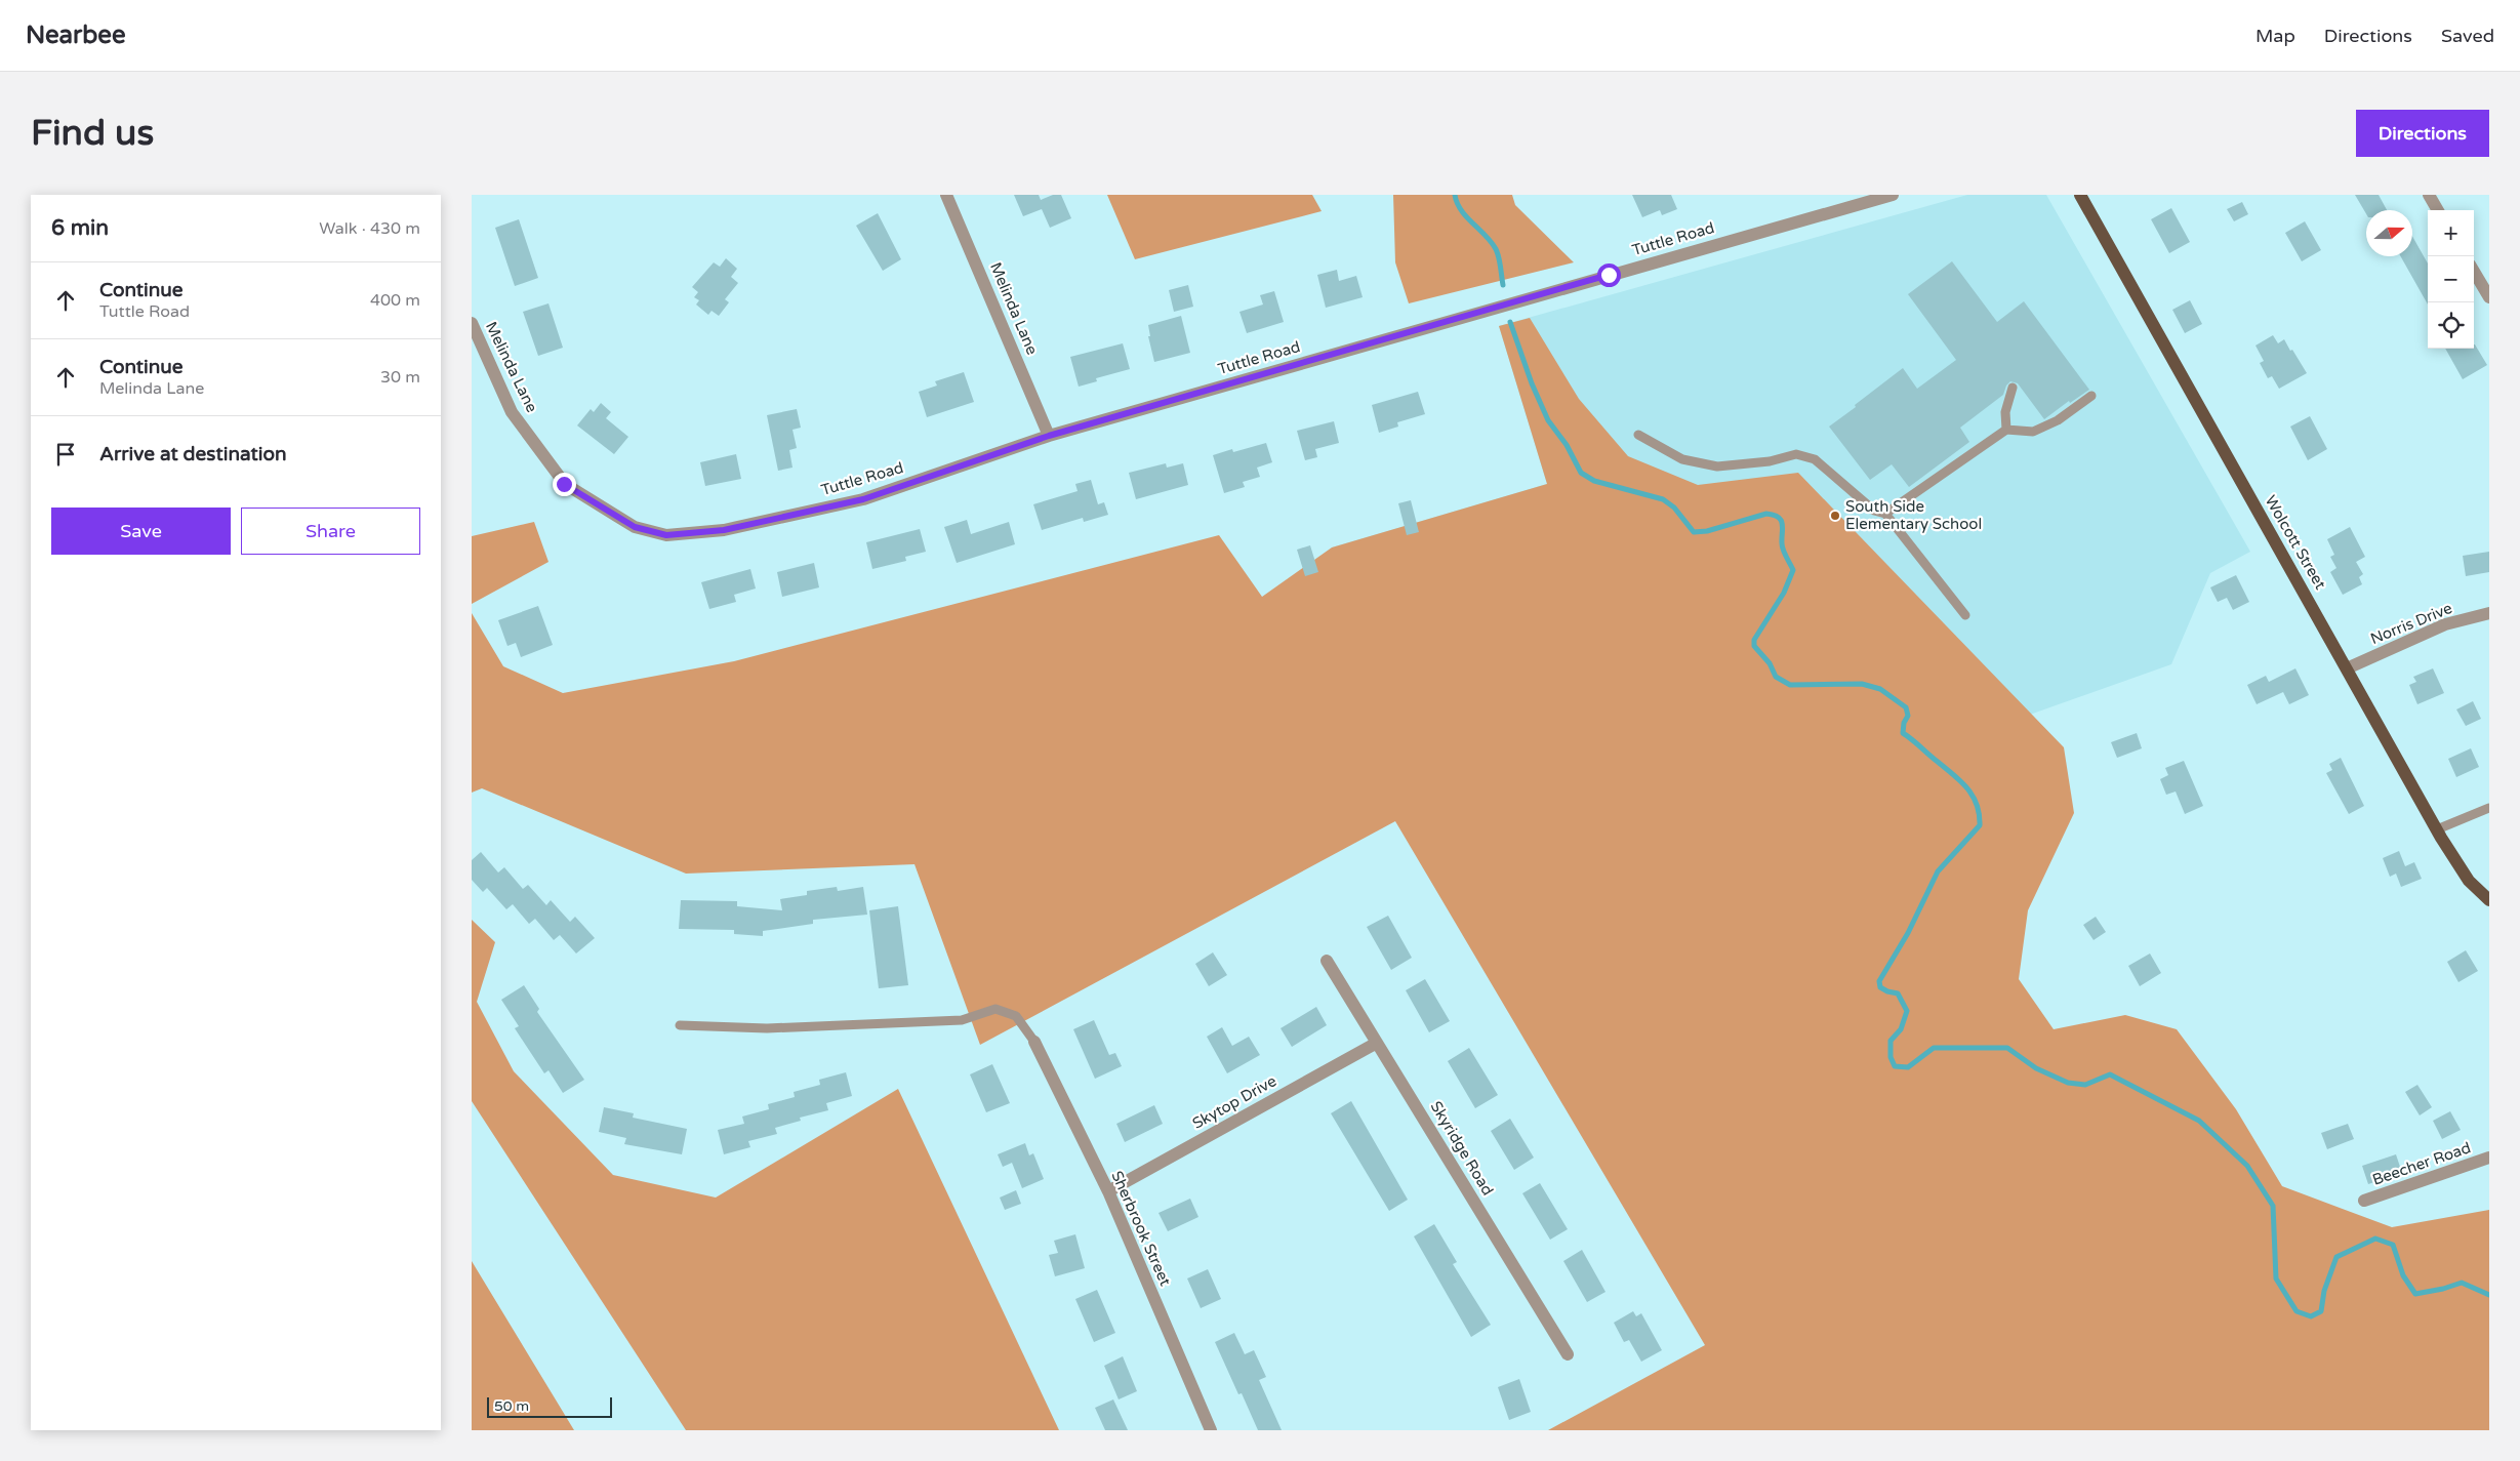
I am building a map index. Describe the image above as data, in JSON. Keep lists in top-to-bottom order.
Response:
{
  "streets": {
    "main road": ["Wolcott Street"],
    "street": [
      "Tuttle Road",
      "Melinda Lane",
      "Norris Drive",
      "Skytop Drive",
      "Skyridge Road",
      "Beecher Road",
      "Sherbrook Street"
    ]
  },
  "crossings": [
    ["Tuttle Road", "Melinda Lane"],
    ["Wolcott Street", "Norris Drive"],
    ["Skytop Drive", "Skyridge Road"],
    ["Skytop Drive", "Sherbrook Street"]
  ],
  "places": ["South Side Elementary School"],
  "scale_bar": "50 m",
  "north": "right",
  "page": {
    "header": "Nearbee",
    "nav": ["Map", "Directions", "Saved"],
    "buttons": [
      "Directions",
      ["Save", "Share"]
    ],
    "title": "Find us",
    "heading": ["6 min", "Walk · 430 m"],
    "map_buttons": ["+", "−"],
    "list": [
      ["Continue", "Tuttle Road", "400 m"],
      ["Continue", "Melinda Lane", "30 m"],
      "Arrive at destination"
    ],
    "scale": "50 m"
  }
}
